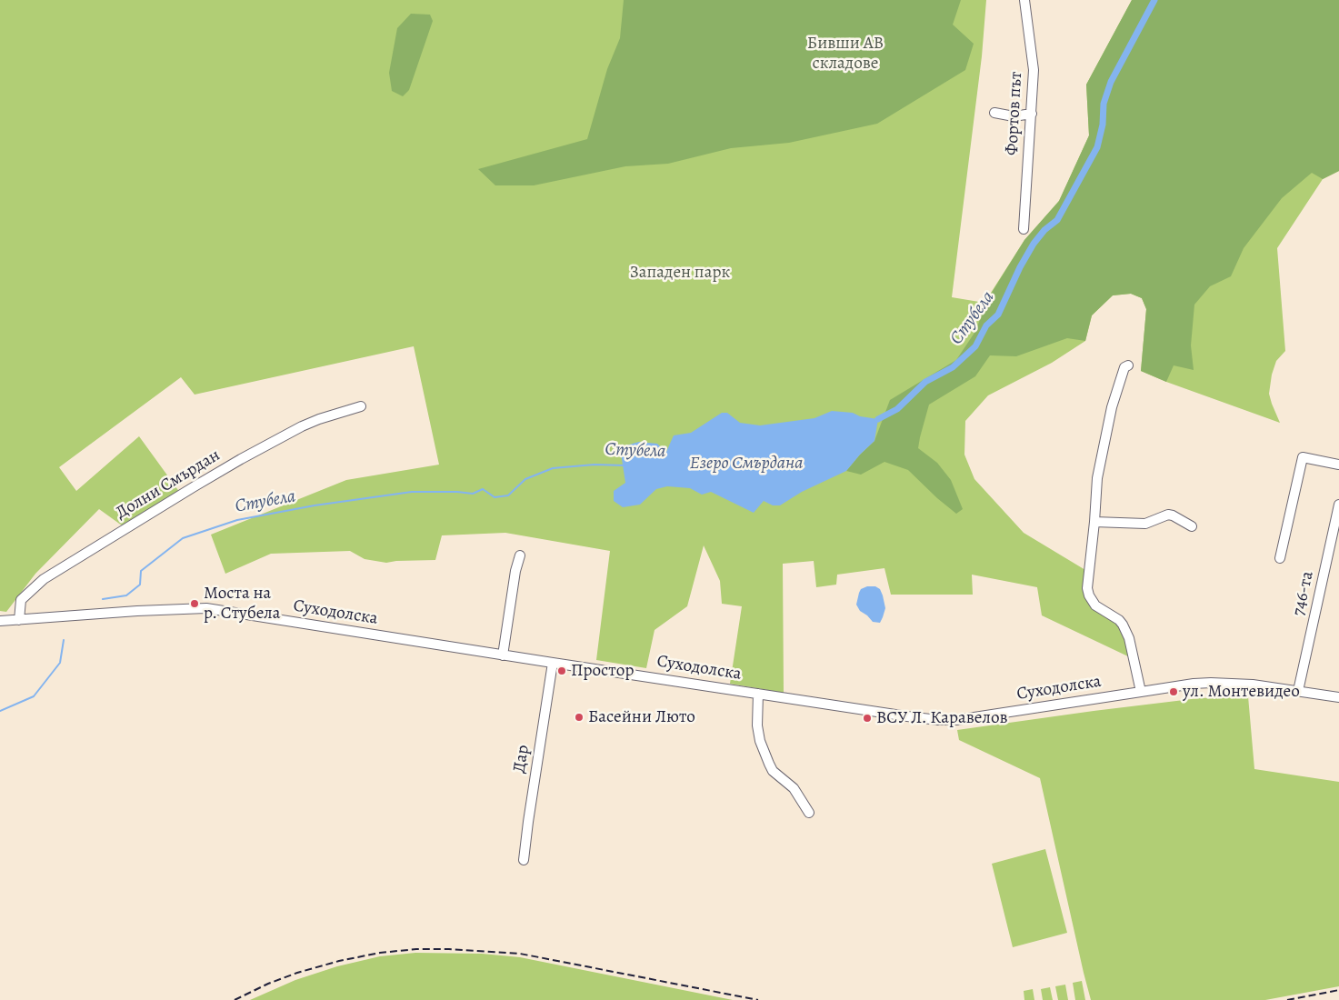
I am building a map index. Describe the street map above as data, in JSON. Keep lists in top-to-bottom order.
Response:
{
  "streets": {
    "street": [
      "Фортов път",
      "Долни Смърдан",
      "746-та",
      "Суходолска",
      "Дар"
    ]
  },
  "crossings": [
    ["Долни Смърдан", "Суходолска"],
    ["746-та", "Суходолска"],
    ["Суходолска", "Дар"]
  ],
  "water": ["Стубела", "Езеро Смърдана"],
  "parks": ["Бивши АВ складове", "Западен парк"],
  "places": [
    "Моста на р. Стубела",
    "Простор",
    "ул. Монтевидео",
    "Басейни Люто",
    "ВСУ Л. Каравелов"
  ]
}
